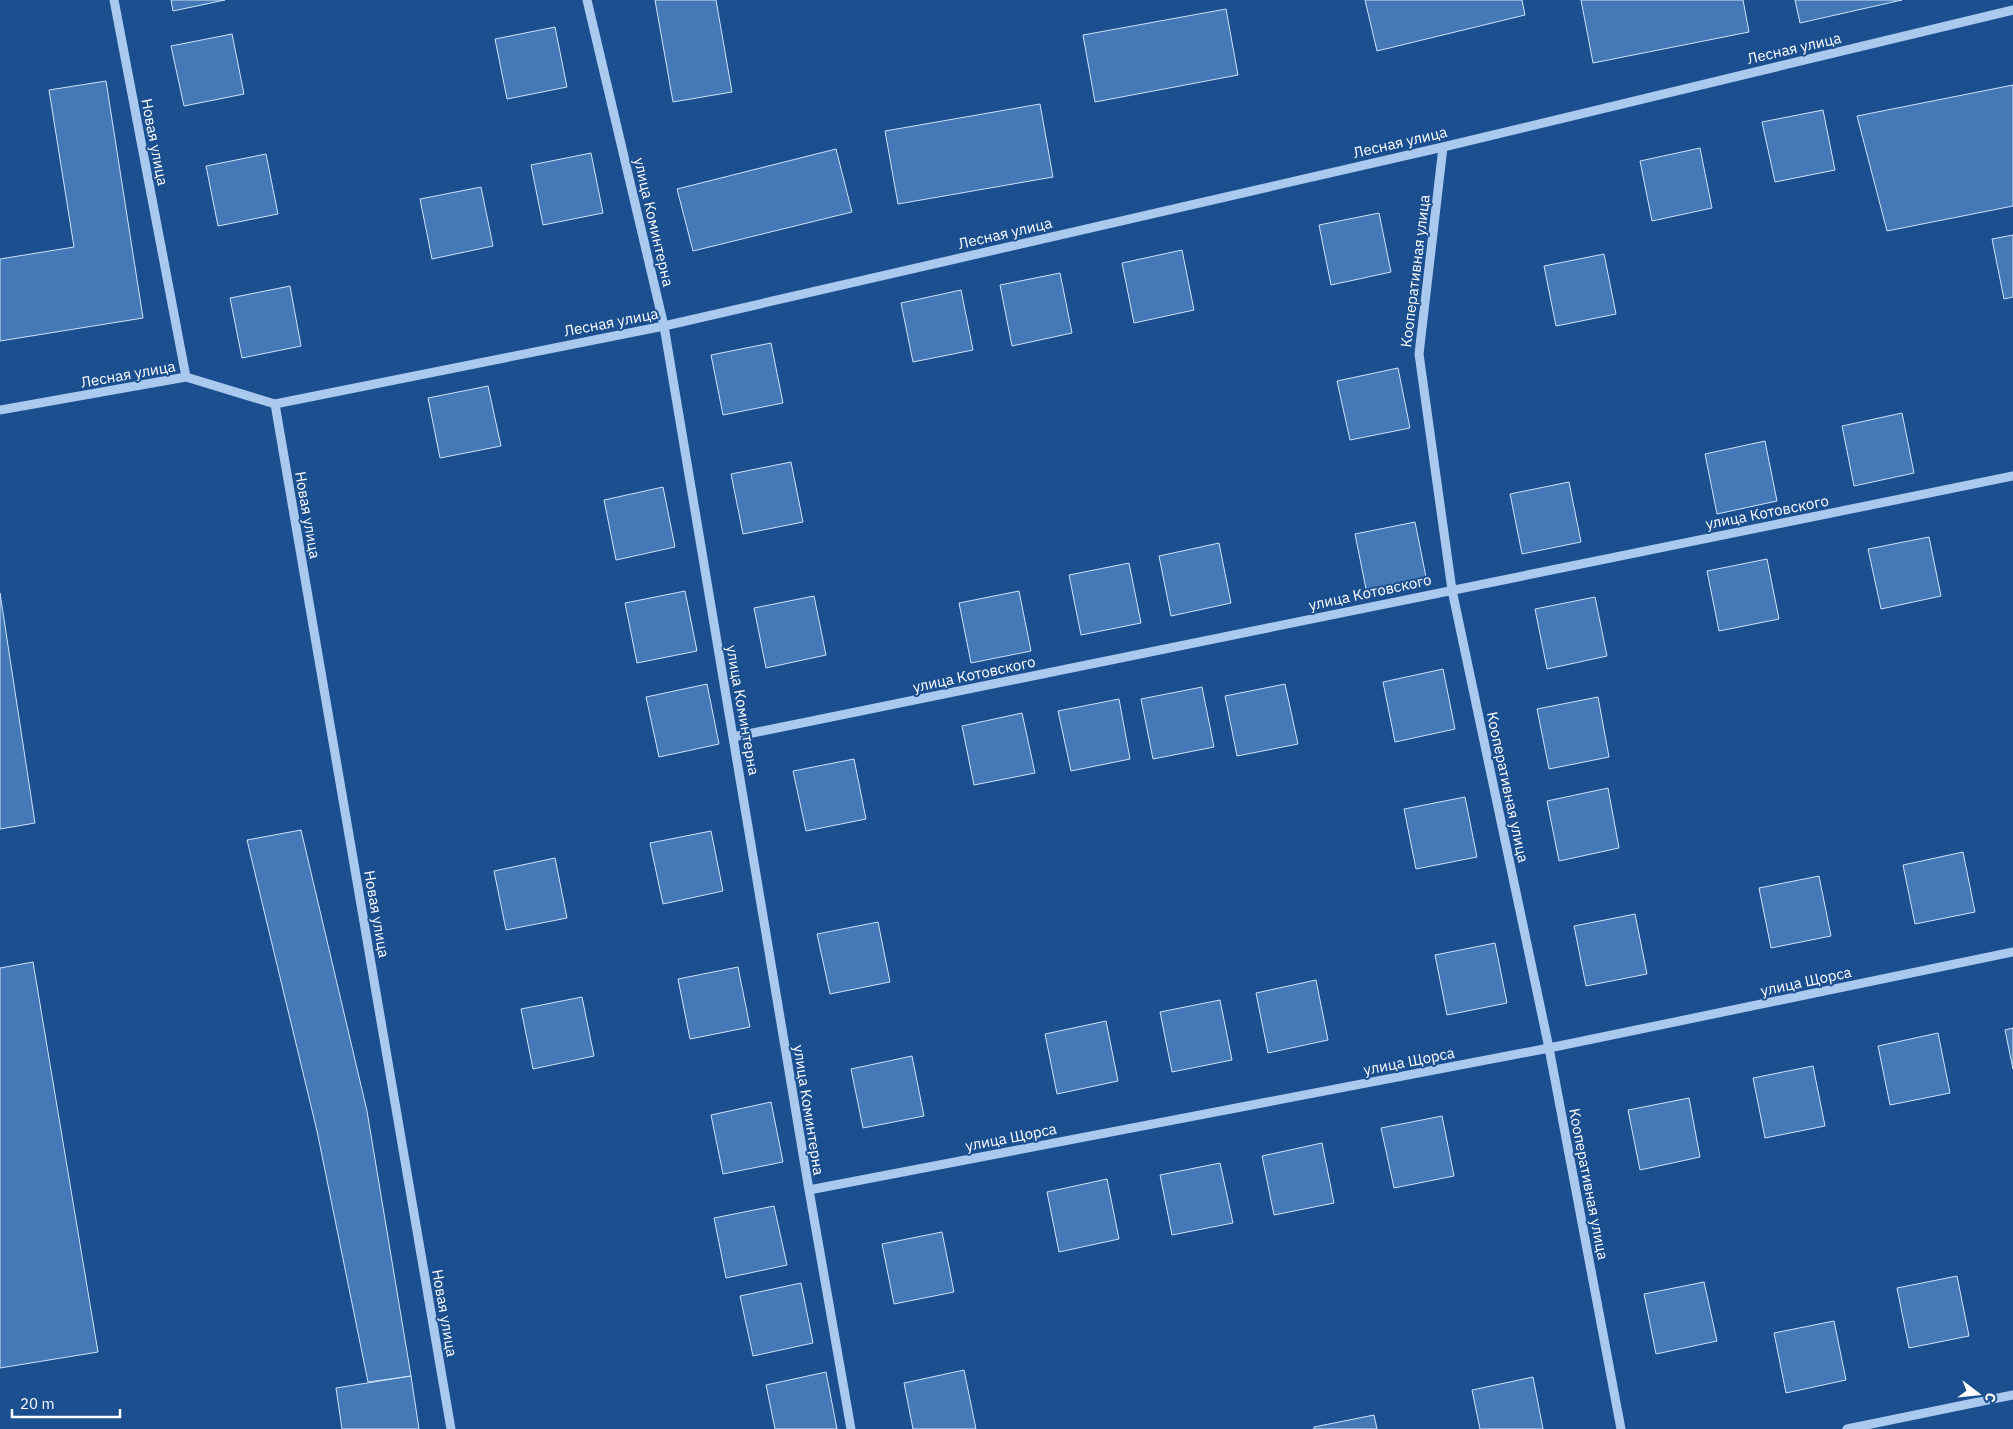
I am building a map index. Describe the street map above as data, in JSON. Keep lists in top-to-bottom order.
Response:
{
  "streets": {
    "street": [
      "Лесная улица",
      "Новая улица",
      "улица Коминтерна",
      "Кооперативная улица",
      "улица Котовского",
      "улица Щорса"
    ]
  },
  "crossings": [
    ["Лесная улица", "Новая улица"],
    ["Лесная улица", "улица Коминтерна"],
    ["Лесная улица", "Кооперативная улица"],
    ["улица Коминтерна", "улица Котовского"],
    ["улица Коминтерна", "улица Щорса"],
    ["Кооперативная улица", "улица Котовского"],
    ["Кооперативная улица", "улица Щорса"]
  ],
  "scale_bar": "20 m",
  "north": "right"
}
